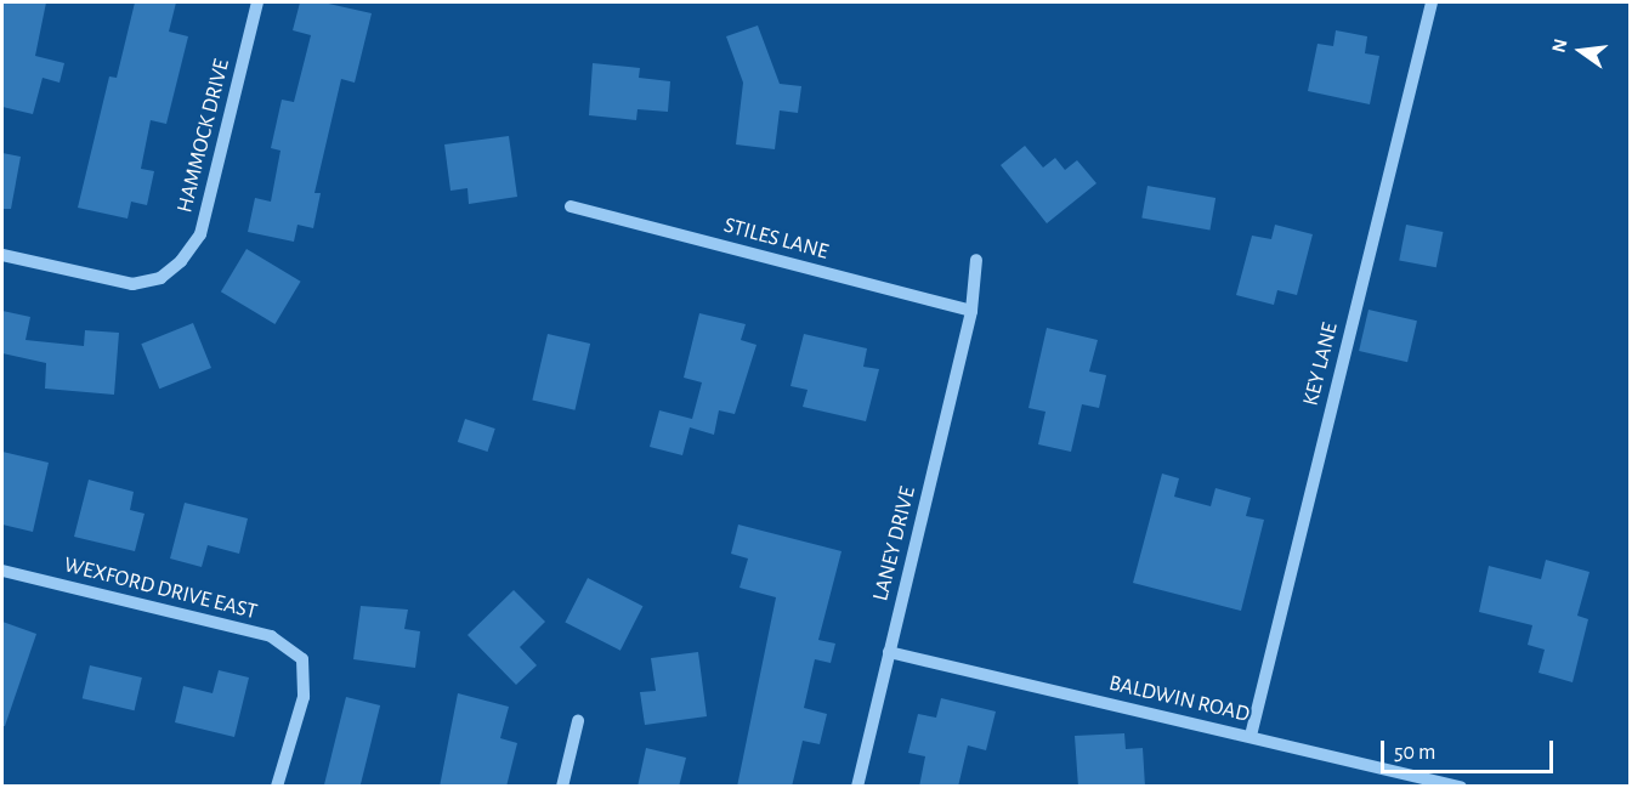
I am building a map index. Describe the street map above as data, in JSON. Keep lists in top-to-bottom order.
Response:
{
  "streets": {
    "street": [
      "HAMMOCK DRIVE",
      "STILES LANE",
      "KEY LANE",
      "LANEY DRIVE",
      "WEXFORD DRIVE EAST",
      "BALDWIN ROAD"
    ]
  },
  "crossings": [
    ["STILES LANE", "LANEY DRIVE"],
    ["KEY LANE", "BALDWIN ROAD"],
    ["LANEY DRIVE", "BALDWIN ROAD"]
  ],
  "scale_bar": "50 m",
  "north": "left"
}
